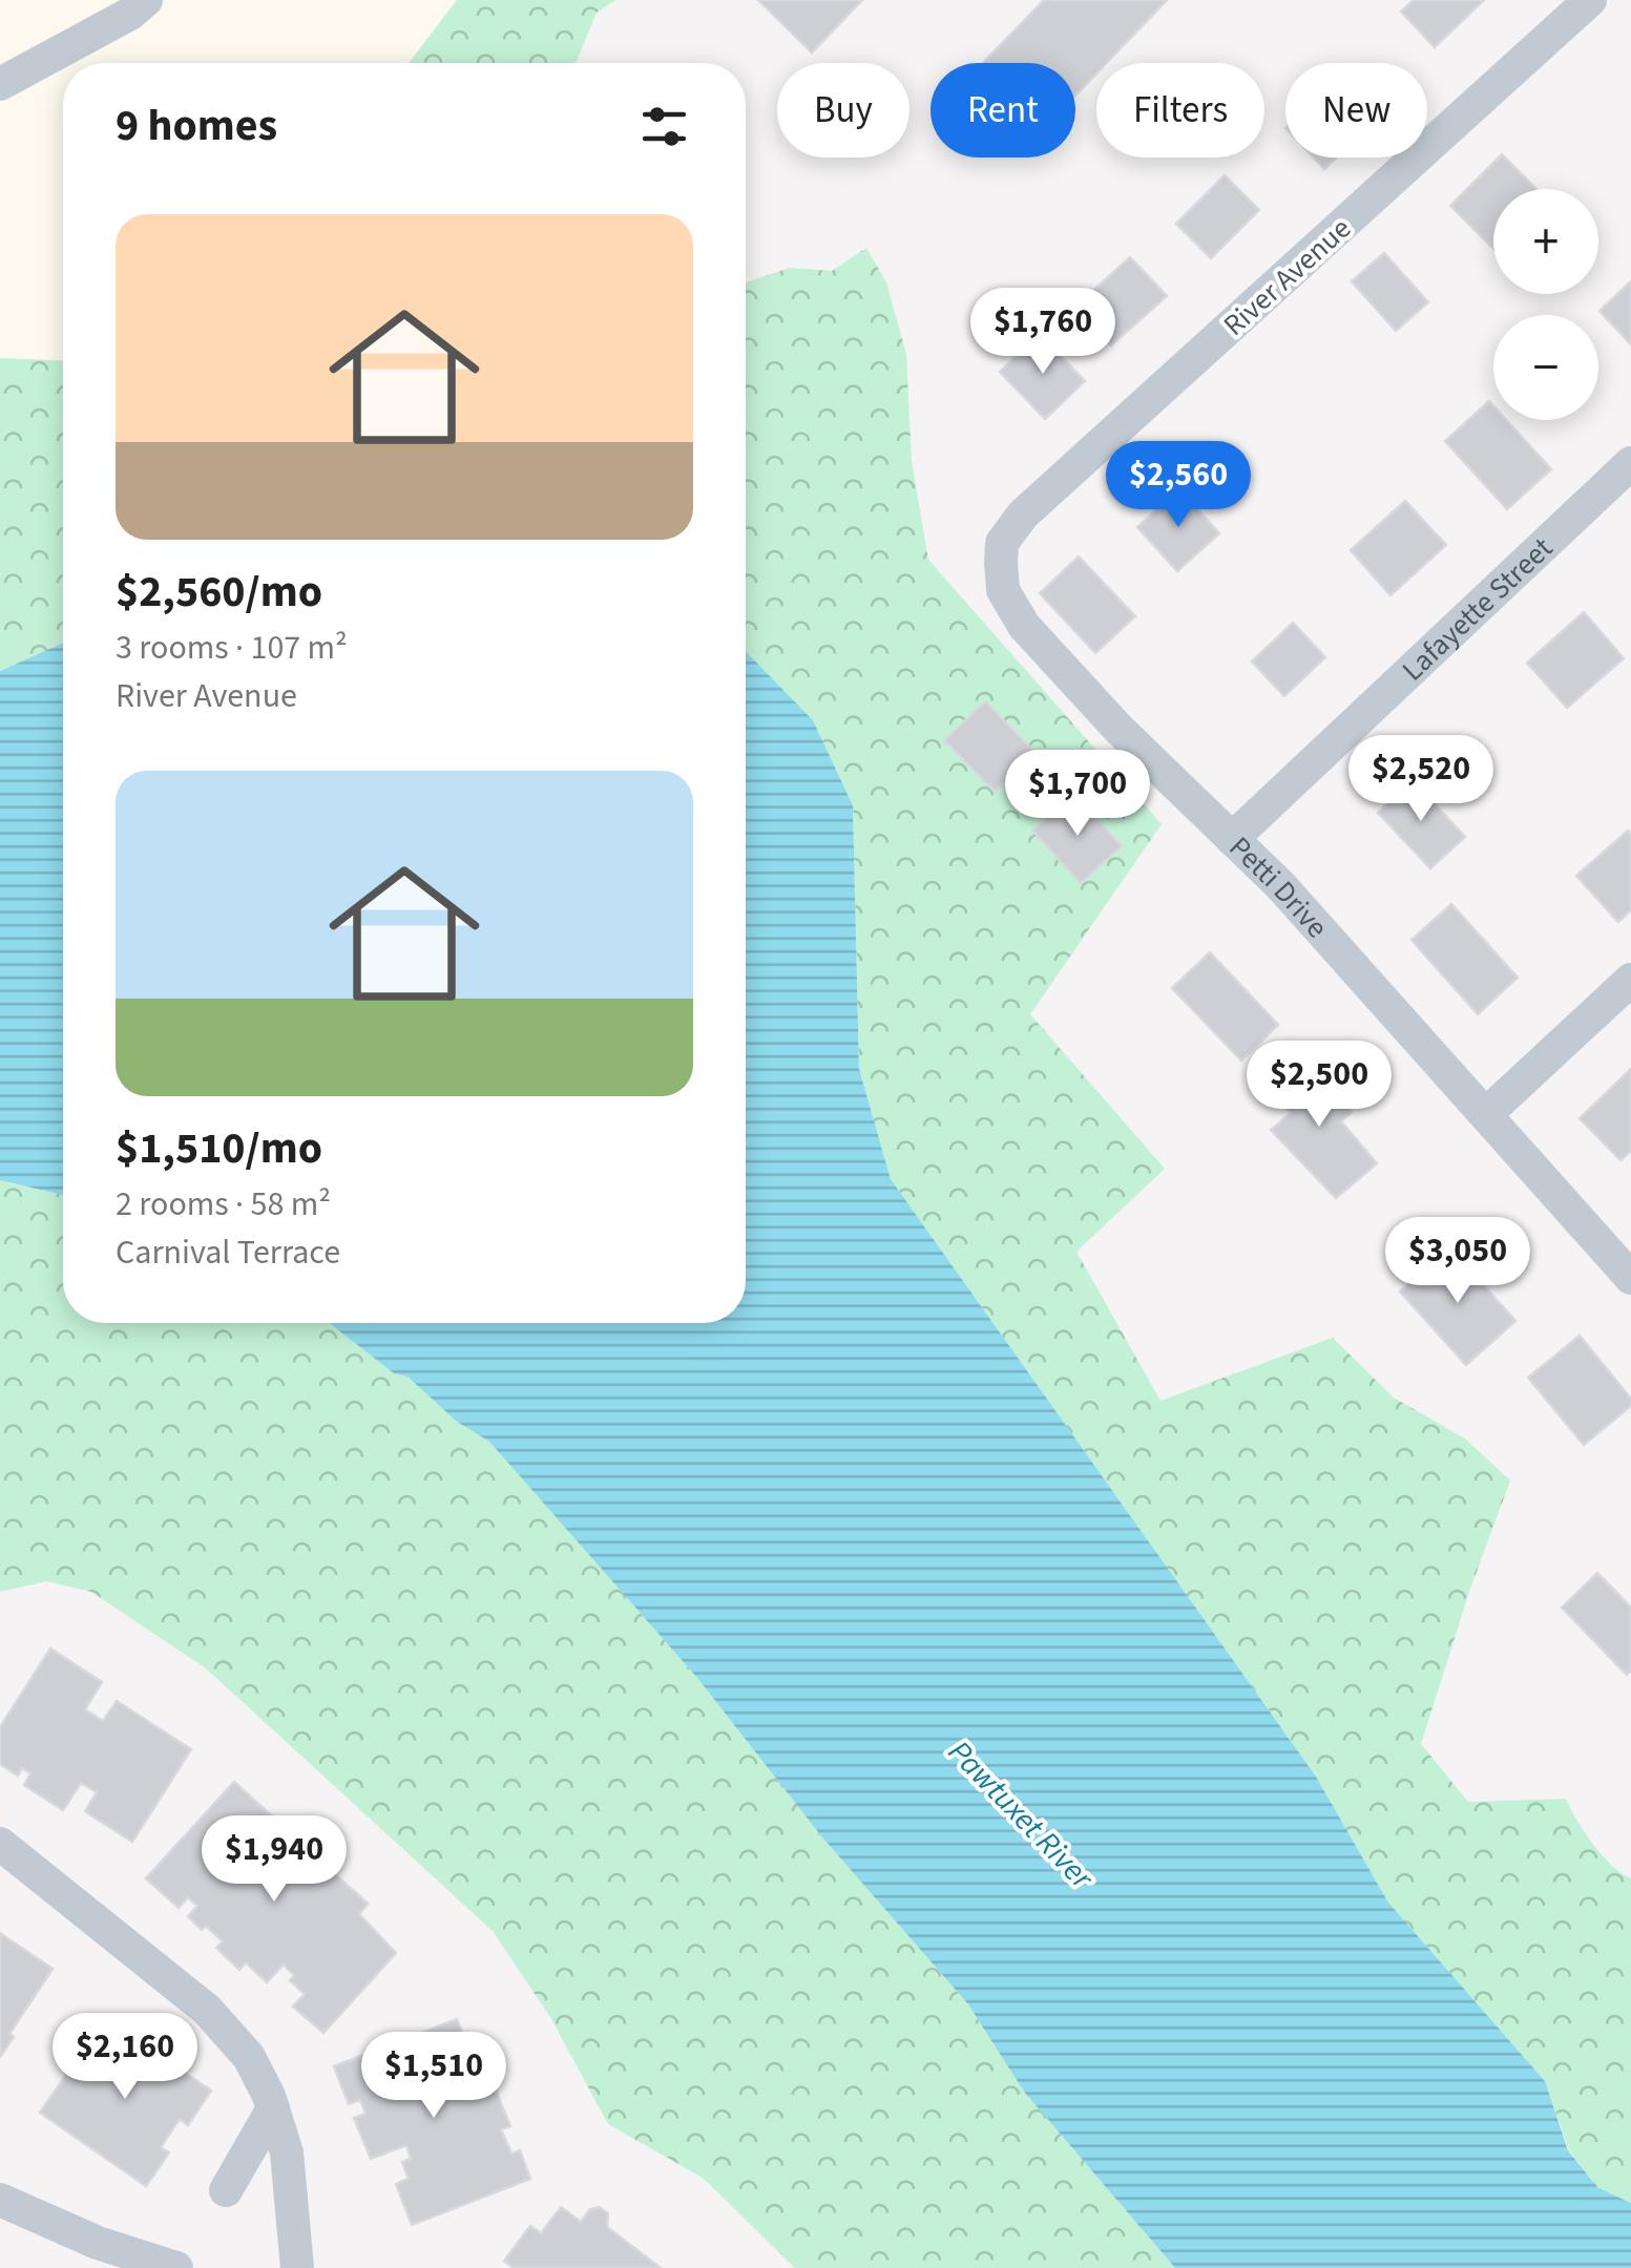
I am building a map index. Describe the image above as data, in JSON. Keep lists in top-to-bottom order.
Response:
{
  "streets": {
    "street": ["River Avenue", "Lafayette Street", "Petti Drive"]
  },
  "crossings": [
    ["River Avenue", "Petti Drive"],
    ["Lafayette Street", "Petti Drive"]
  ],
  "water": ["Pawtuxet River"],
  "page": {
    "chip": [
      "Buy",
      "Rent",
      "Filters",
      "New"
    ],
    "heading": "9 homes",
    "map_buttons": ["+", "−"],
    "list": [
      {
        "name": "$2,560/mo",
        "note": "3 rooms · 107 m² · River Avenue"
      },
      {
        "name": "$1,510/mo",
        "note": "2 rooms · 58 m² · Carnival Terrace"
      }
    ],
    "price": [
      "$1,760",
      "$2,560",
      "$2,520",
      "$1,700",
      "$2,500",
      "$3,050",
      "$1,940",
      "$2,160",
      "$1,510"
    ]
  }
}
